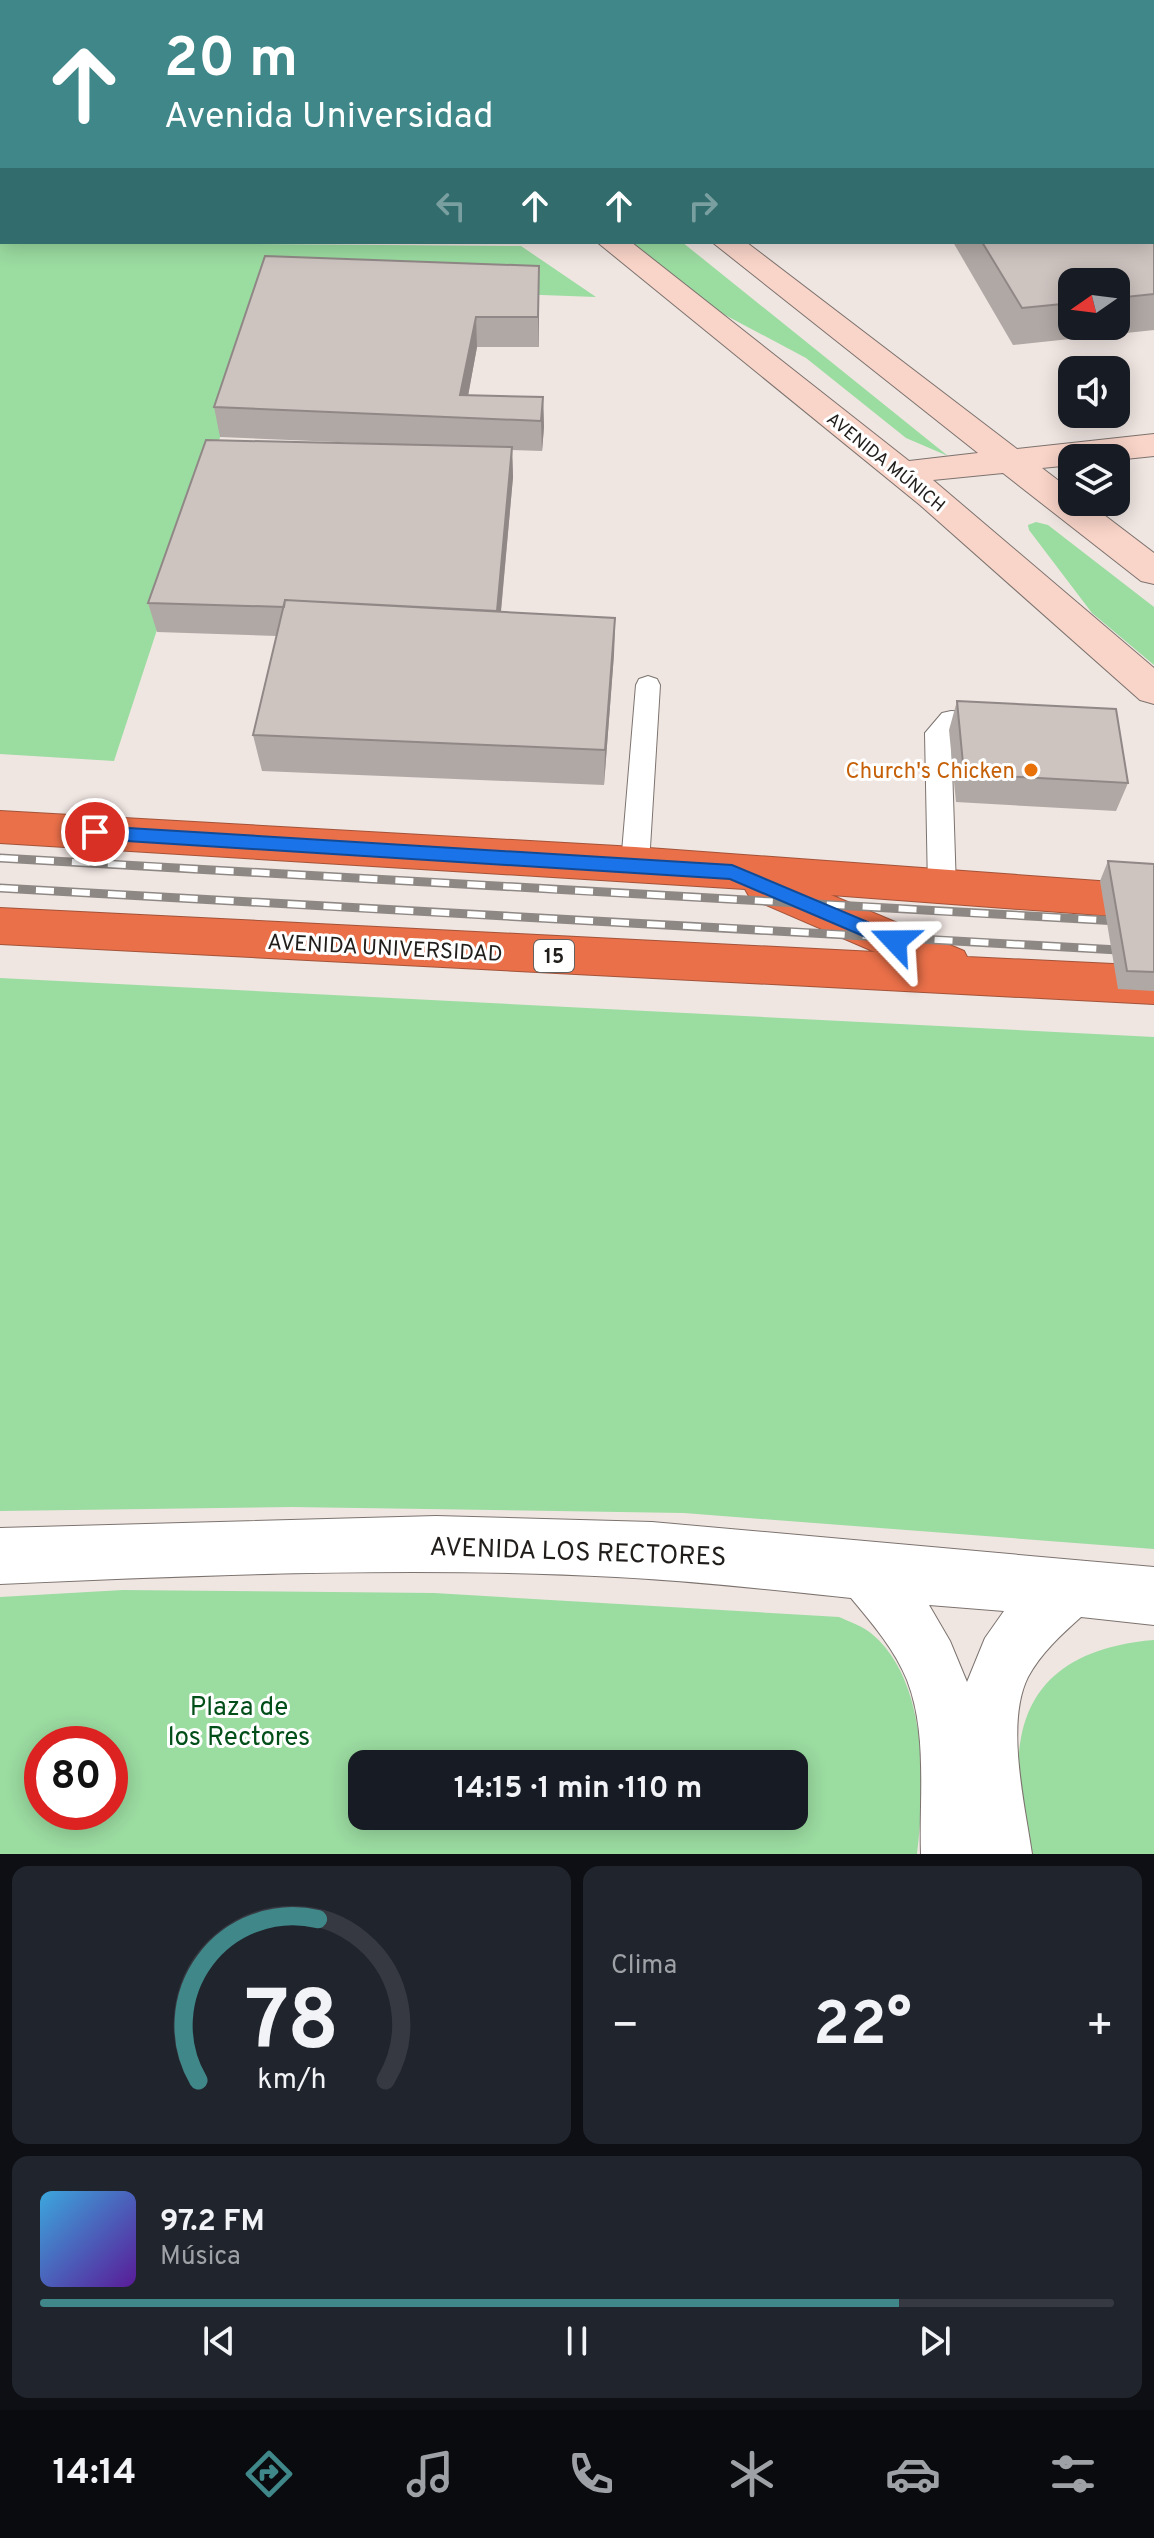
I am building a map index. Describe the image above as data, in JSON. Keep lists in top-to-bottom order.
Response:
{
  "streets": {
    "highway": ["AVENIDA UNIVERSIDAD", "15"],
    "main road": ["AVENIDA MÚNICH"],
    "street": ["AVENIDA LOS RECTORES"]
  },
  "parks": ["Plaza de los Rectores"],
  "places": ["Church's Chicken"],
  "north": "left",
  "page": {
    "turn": ["20 m", "Avenida Universidad"],
    "limit": "80",
    "trip": "14:15 · 1 min · 110 m",
    "tile": "Clima",
    "heat": ["−", "22°", "+"],
    "song": ["97.2 FM", "Música"],
    "tabs": "14:14",
    "gauge": ["78", "km/h"]
  }
}
